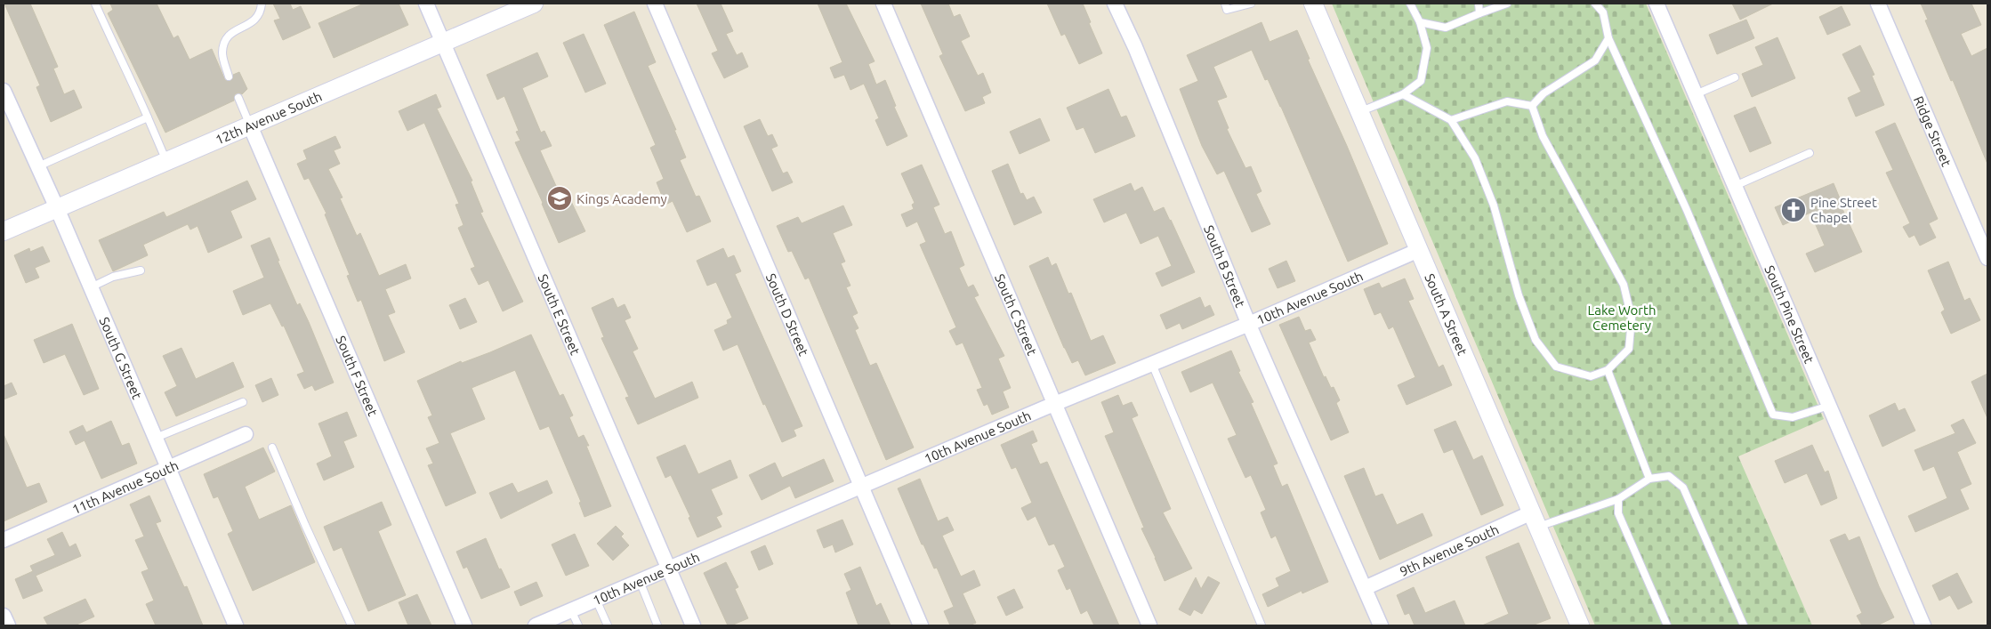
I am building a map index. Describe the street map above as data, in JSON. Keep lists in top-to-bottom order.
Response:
{
  "streets": {
    "street": [
      "12th Avenue South",
      "Ridge Street",
      "South B Street",
      "10th Avenue South",
      "South D Street",
      "South C Street",
      "South A Street",
      "South Pine Street",
      "South E Street",
      "South G Street",
      "South F Street",
      "11th Avenue South",
      "9th Avenue South"
    ]
  },
  "crossings": [
    ["12th Avenue South", "South E Street"],
    ["12th Avenue South", "South G Street"],
    ["12th Avenue South", "South F Street"],
    ["South B Street", "10th Avenue South"],
    ["South B Street", "9th Avenue South"],
    ["10th Avenue South", "South D Street"],
    ["10th Avenue South", "South C Street"],
    ["10th Avenue South", "South A Street"],
    ["10th Avenue South", "South E Street"],
    ["South A Street", "9th Avenue South"],
    ["South G Street", "11th Avenue South"]
  ],
  "parks": ["Lake Worth Cemetery"],
  "places": {
    "school or university": ["Kings Academy"],
    "church": ["Pine Street Chapel"]
  }
}
